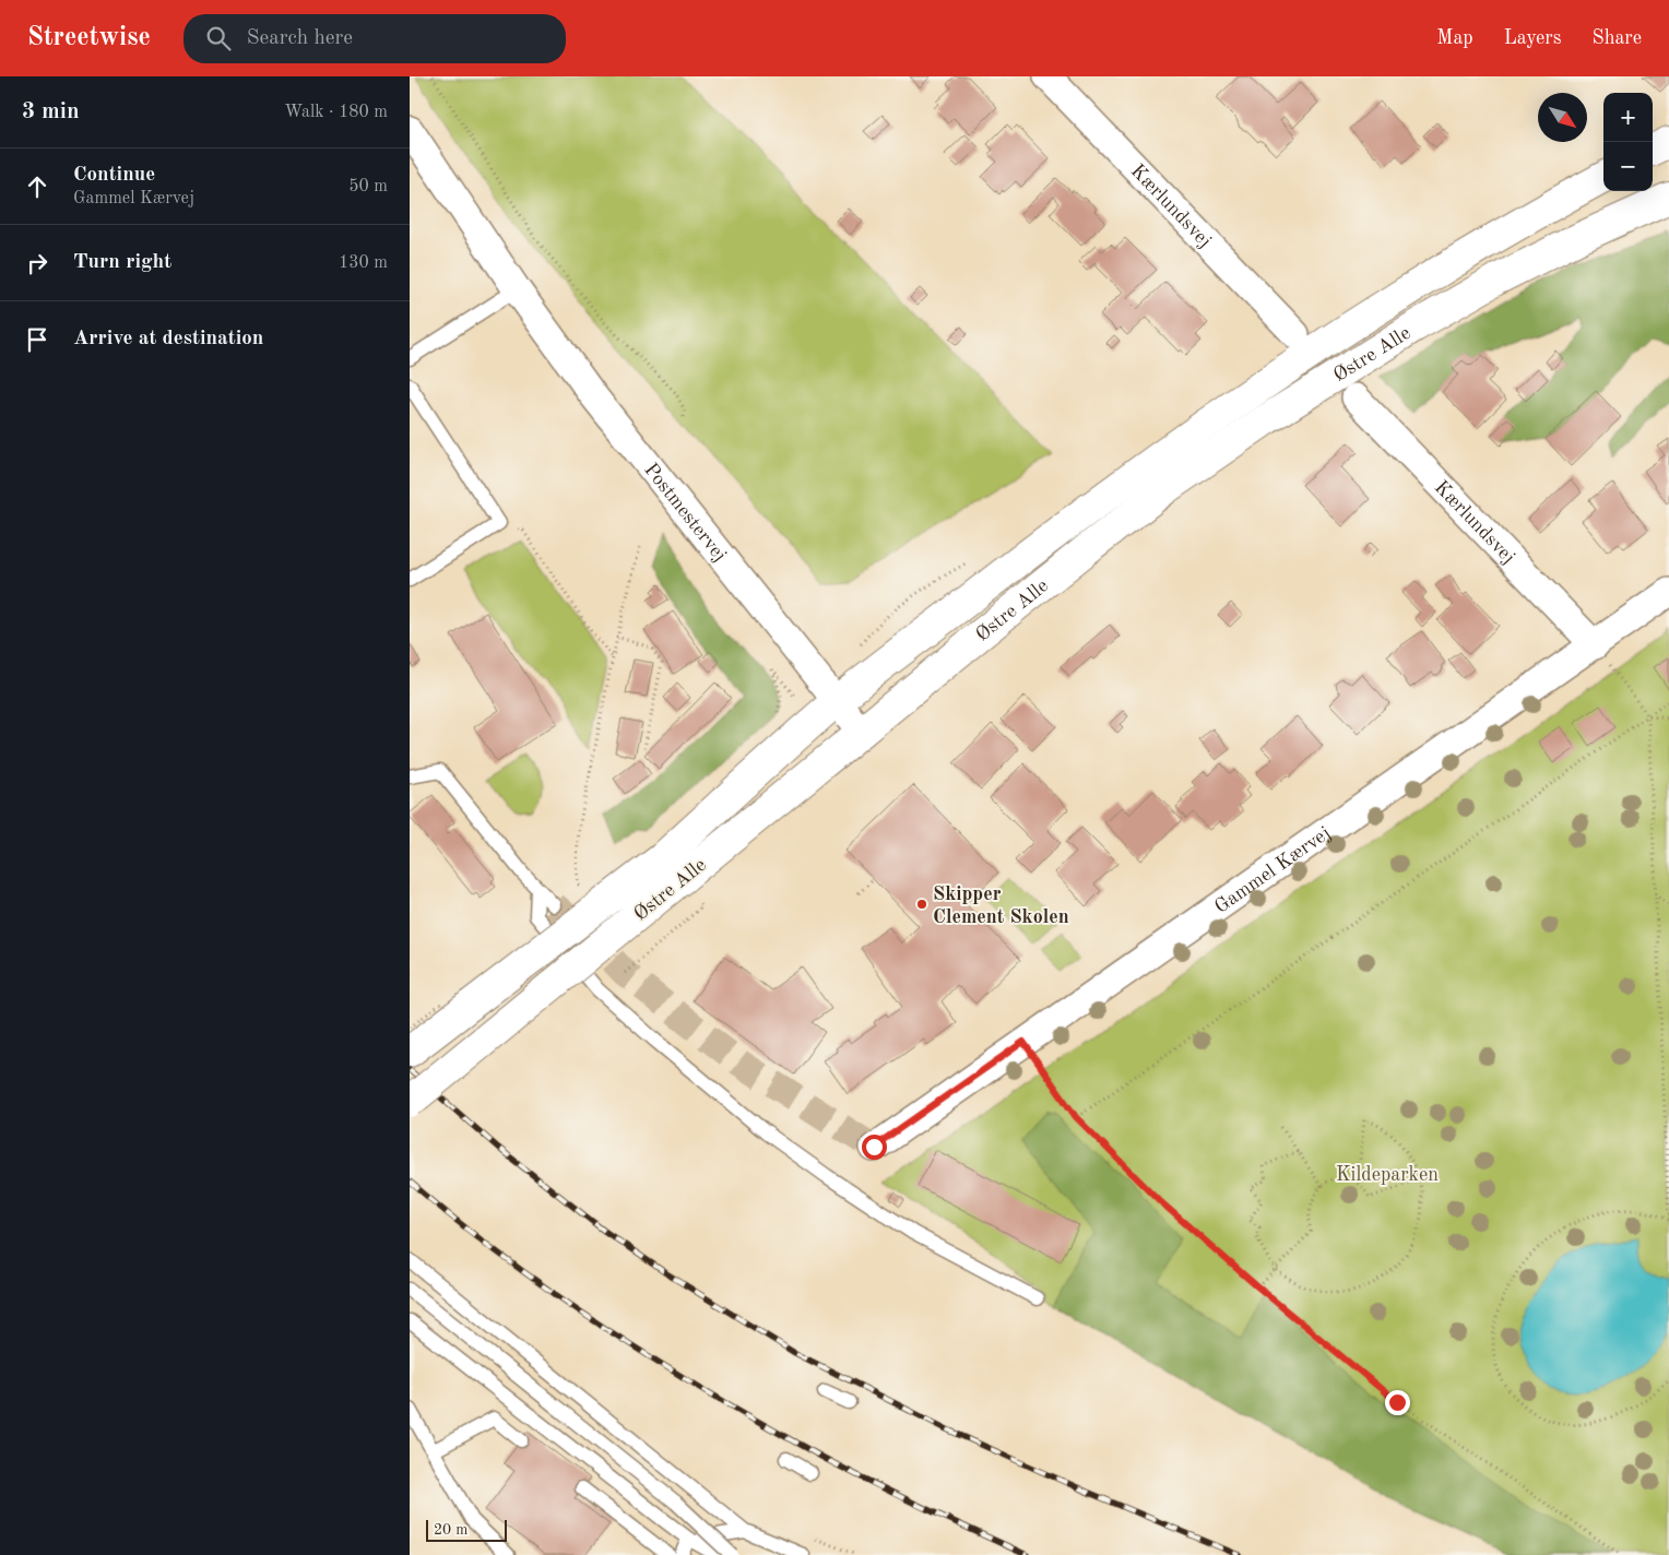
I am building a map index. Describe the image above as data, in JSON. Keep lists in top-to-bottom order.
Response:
{
  "streets": {
    "street": [
      "Kærlundsvej",
      "Østre Alle",
      "Postmestervej",
      "Gammel Kærvej"
    ]
  },
  "crossings": [
    ["Kærlundsvej", "Gammel Kærvej"],
    ["Østre Alle", "Postmestervej"]
  ],
  "parks": ["Kildeparken"],
  "places": ["Skipper Clement Skolen"],
  "scale_bar": "20 m",
  "north": "bottom right",
  "page": {
    "header": "Streetwise",
    "search": "Search here",
    "nav": ["Map", "Layers", "Share"],
    "heading": ["3 min", "Walk · 180 m"],
    "map_buttons": ["+", "−"],
    "list": [
      ["Continue", "Gammel Kærvej", "50 m"],
      ["Turn right", "130 m"],
      "Arrive at destination"
    ],
    "scale": "20 m"
  }
}
